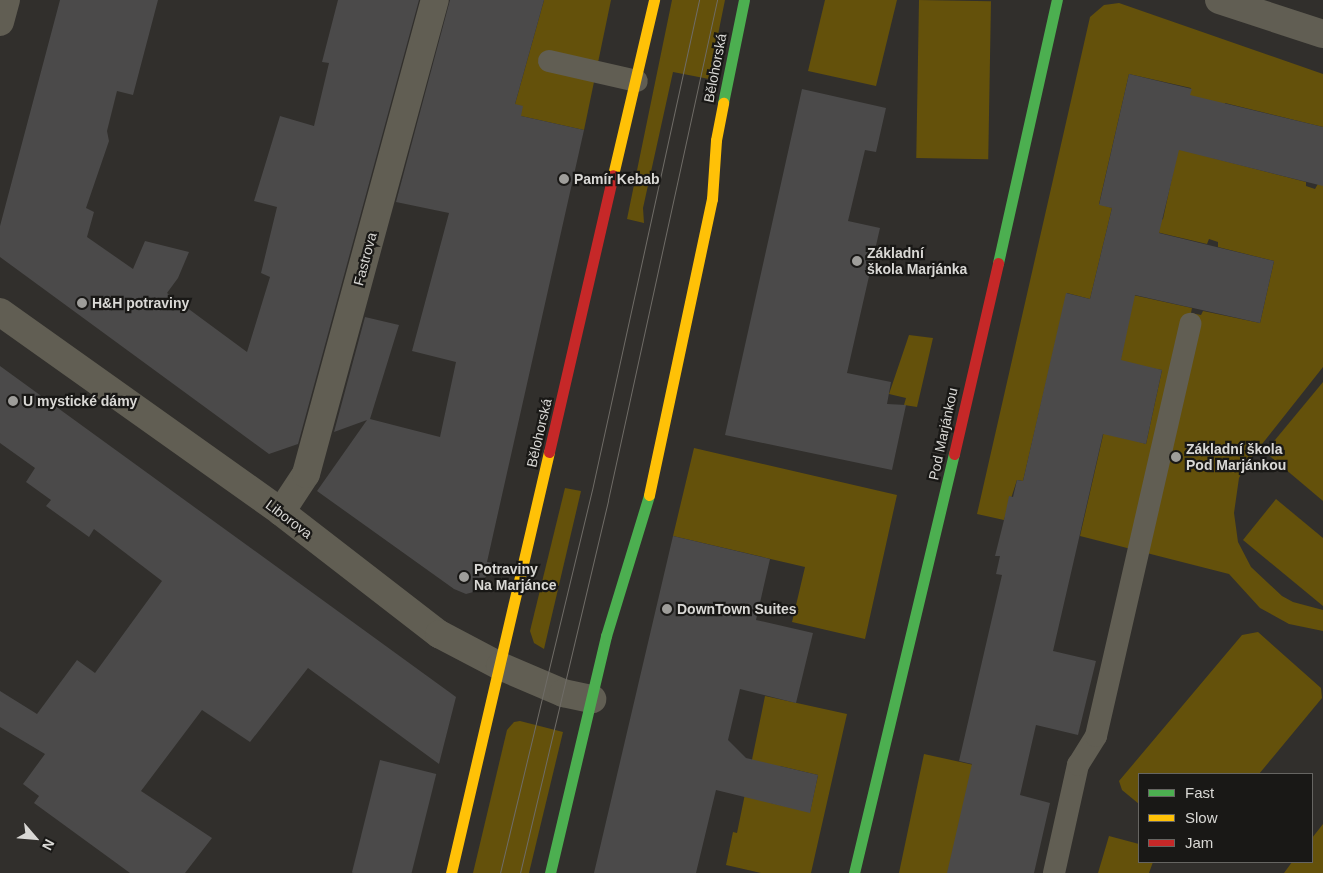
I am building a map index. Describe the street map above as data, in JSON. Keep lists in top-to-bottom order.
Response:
{
  "streets": {
    "street": [
      "Bělohorská",
      "Fastrova",
      "Pod Marjánkou",
      "Liborova"
    ]
  },
  "crossings": [
    ["Bělohorská", "Liborova"],
    ["Fastrova", "Liborova"]
  ],
  "places": [
    "Pamír Kebab",
    "Základní škola Marjánka",
    "H&H potraviny",
    "U mystické dámy",
    "Základní škola Pod Marjánkou",
    "Potraviny Na Marjánce",
    "DownTown Suites"
  ],
  "legend": ["Fast", "Slow", "Jam"],
  "north": "bottom right"
}
